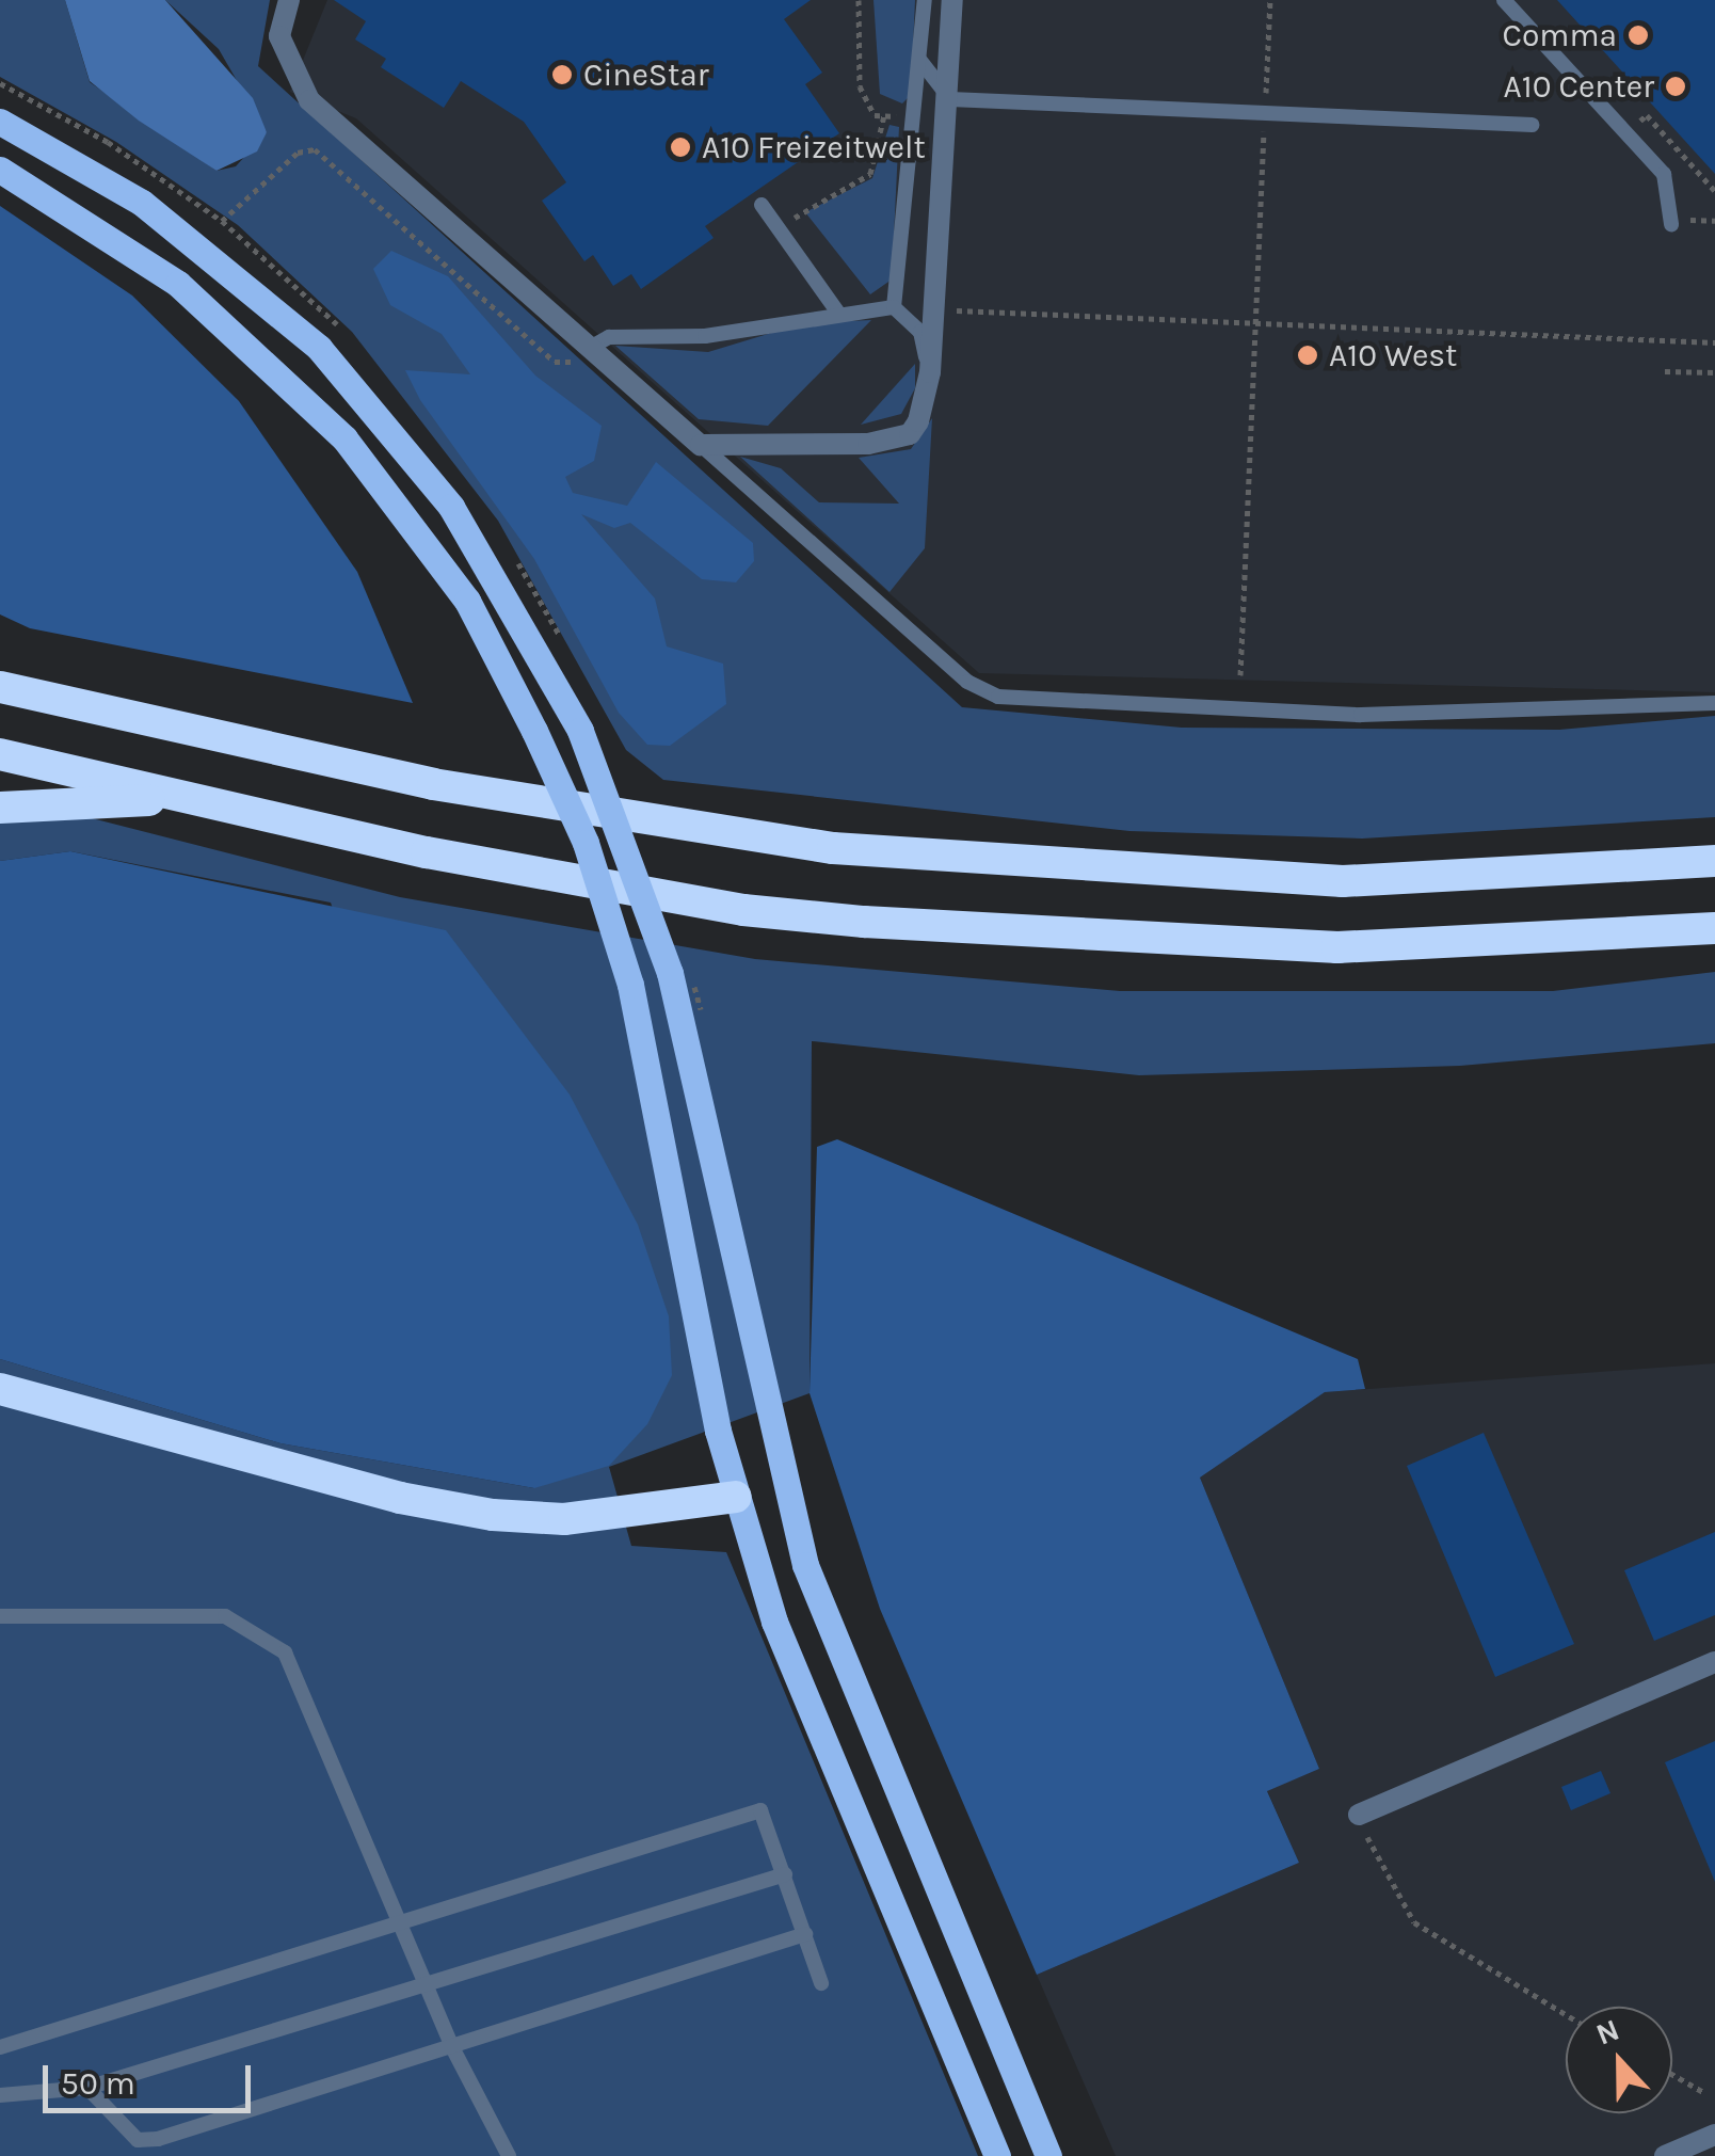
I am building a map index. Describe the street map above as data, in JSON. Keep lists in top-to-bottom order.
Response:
{
  "places": [
    "Comma",
    "CineStar",
    "A10 Center",
    "A10 Freizeitwelt",
    "A10 West"
  ],
  "scale_bar": "50 m",
  "north": "top"
}
